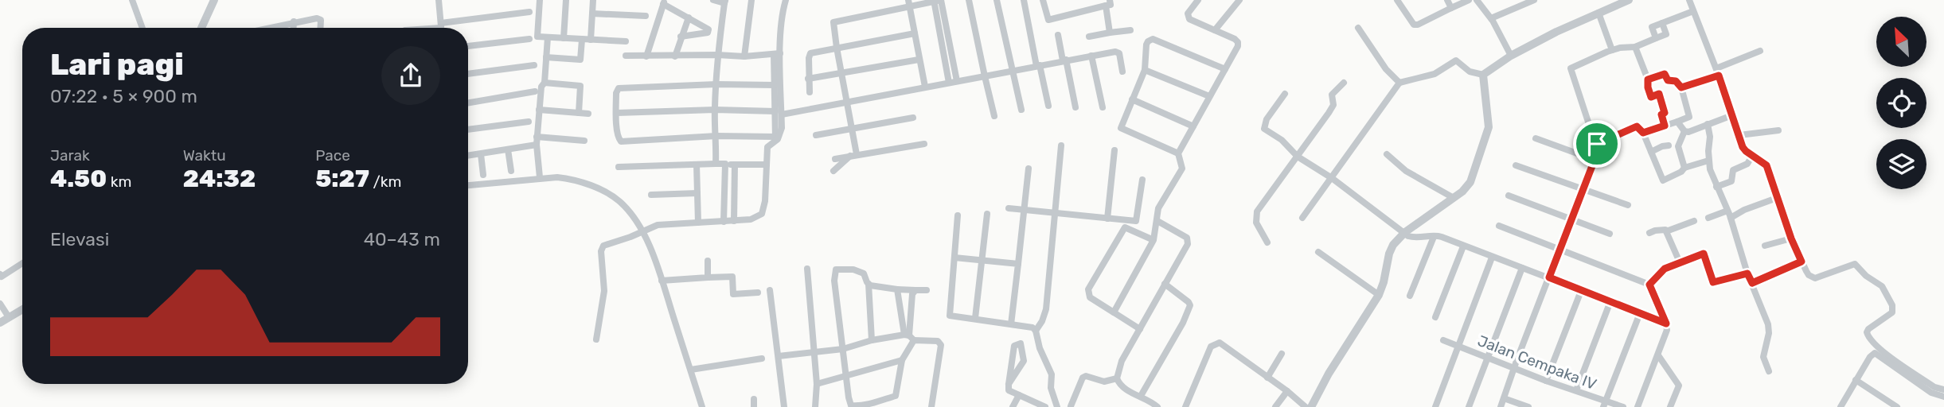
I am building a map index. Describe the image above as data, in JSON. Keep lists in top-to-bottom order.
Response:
{
  "streets": {
    "street": ["Jalan Cempaka IV"]
  },
  "north": "top left",
  "page": {
    "heading": ["Lari pagi", "07:22 · 5 × 900 m"],
    "stats": [
      ["Jarak", "4.50 km"],
      ["Waktu", "24:32"],
      ["Pace", "5:27 /km"]
    ],
    "chart": ["Elevasi", "40–43 m"]
  }
}
